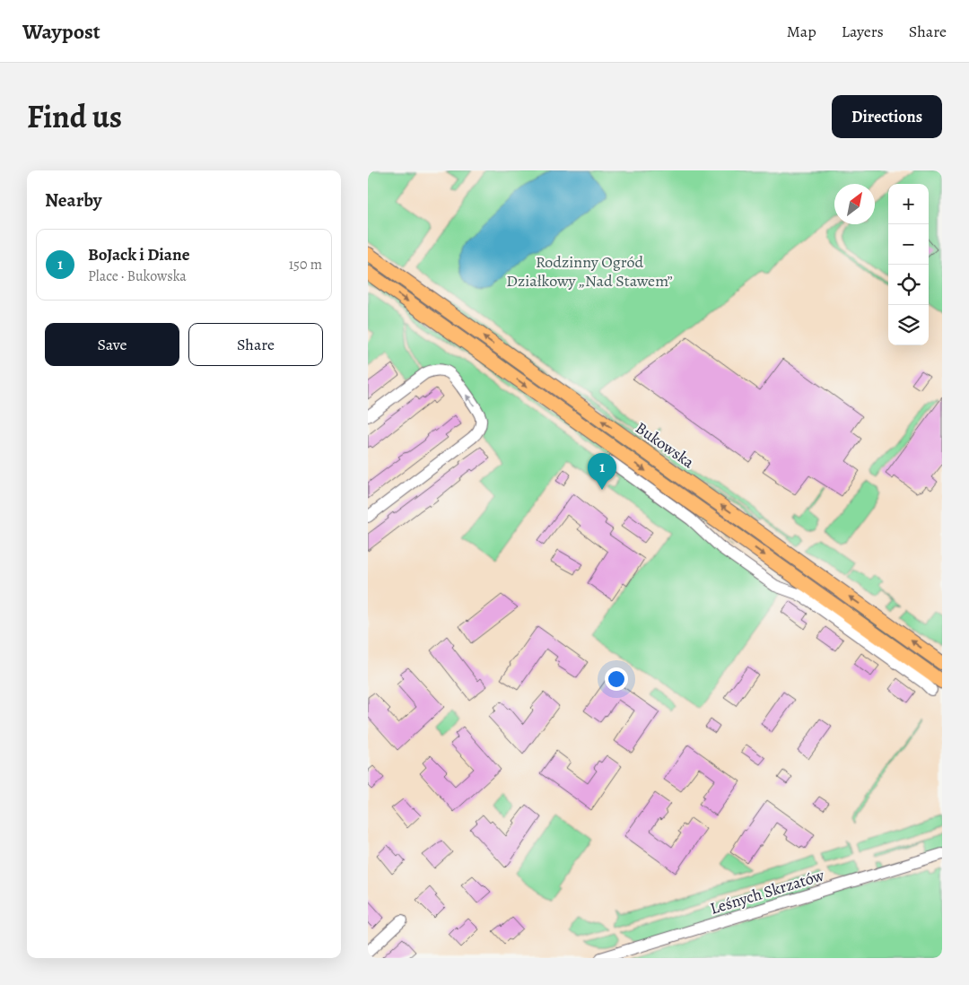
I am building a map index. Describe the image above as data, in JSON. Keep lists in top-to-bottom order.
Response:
{
  "streets": {
    "main road": ["Bukowska"],
    "street": ["Leśnych Skrzatów"]
  },
  "parks": ["Rodzinny Ogród Działkowy „Nad Stawem”"],
  "north": "top right",
  "page": {
    "header": "Waypost",
    "nav": ["Map", "Layers", "Share"],
    "title": "Find us",
    "buttons": [
      "Directions",
      ["Save", "Share"]
    ],
    "heading": "Nearby",
    "map_buttons": ["+", "−"],
    "list": [
      {
        "mark": "1",
        "name": "BoJack i Diane",
        "note": "Place · Bukowska",
        "value": "150 m"
      }
    ],
    "pins": "1"
  }
}
